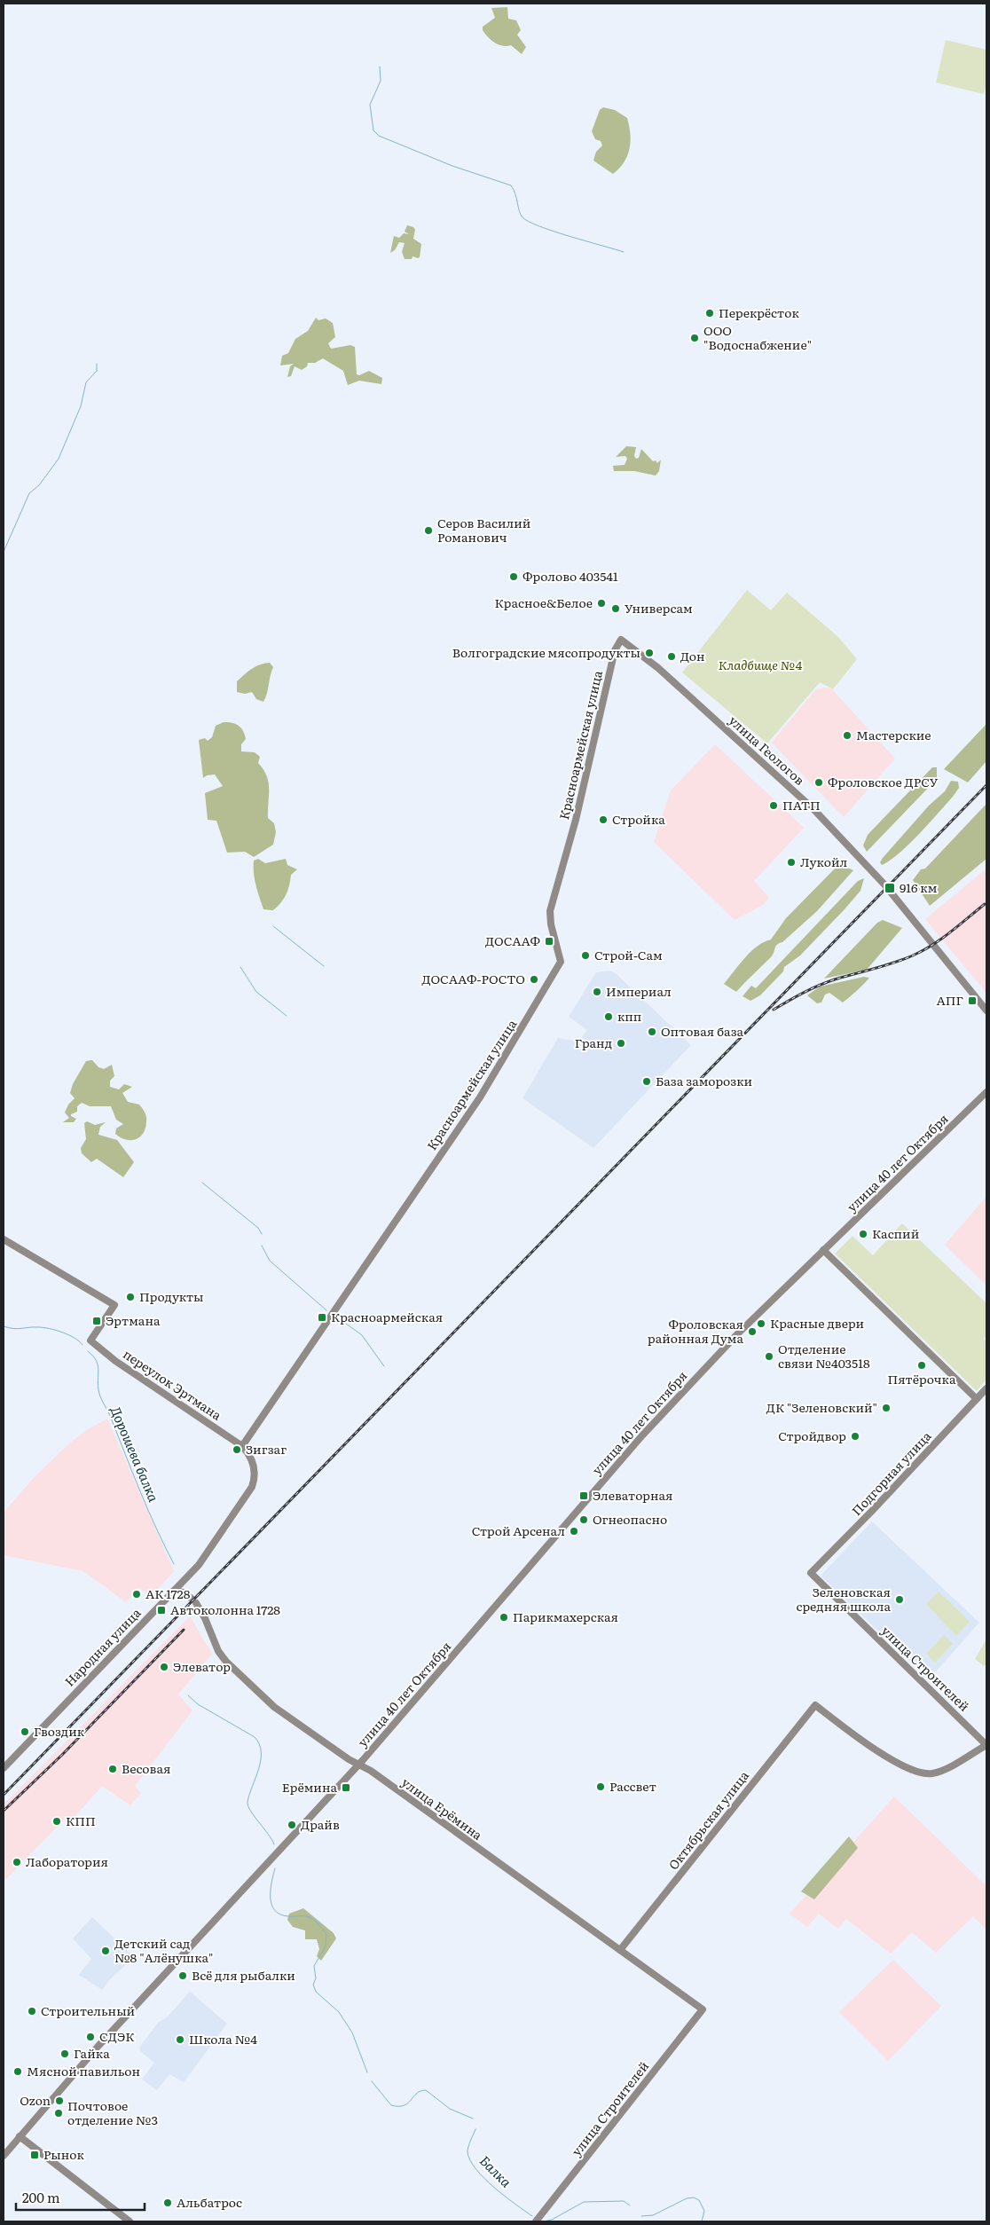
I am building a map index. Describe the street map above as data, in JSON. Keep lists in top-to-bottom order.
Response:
{
  "streets": {
    "street": [
      "Красноармейская улица",
      "улица Геологов",
      "улица 40 лет Октября",
      "переулок Эртмана",
      "Подгорная улица",
      "Народная улица",
      "улица Строителей",
      "улица Ерёмина",
      "Октябрьская улица"
    ]
  },
  "crossings": [
    ["Красноармейская улица", "улица Геологов"],
    ["Красноармейская улица", "переулок Эртмана"],
    ["Красноармейская улица", "Народная улица"],
    ["улица 40 лет Октября", "улица Ерёмина"],
    ["переулок Эртмана", "Народная улица"],
    ["Подгорная улица", "улица Строителей"],
    ["Народная улица", "улица Ерёмина"],
    ["улица Строителей", "улица Ерёмина"],
    ["улица Строителей", "Октябрьская улица"],
    ["улица Ерёмина", "Октябрьская улица"]
  ],
  "water": ["Дорошева балка", "Балка"],
  "parks": ["Кладбище №4"],
  "places": {
    "other": [
      "Перекрёсток",
      "ООО \"Водоснабжение\"",
      "Серов Василий Романович",
      "Фролово 403541",
      "Красное&Белое",
      "Универсам",
      "Волгоградские мясопродукты",
      "Дон",
      "Мастерские",
      "Фроловское ДРСУ",
      "ПАТП",
      "Стройка",
      "Лукойл",
      "Строй-Сам",
      "ДОСААФ-РОСТО",
      "Империал",
      "кпп",
      "Оптовая база",
      "Гранд",
      "База заморозки",
      "Каспий",
      "Продукты",
      "Красные двери",
      "Фроловская районная Дума",
      "Отделение связи №403518",
      "Пятёрочка",
      "ДК \"Зеленовский\"",
      "Стройдвор",
      "Зигзаг",
      "Огнеопасно",
      "Строй Арсенал",
      "АК 1728",
      "Зеленовская средняя школа",
      "Парикмахерская",
      "Элеватор",
      "Гвоздик",
      "Весовая",
      "Рассвет",
      "КПП",
      "Драйв",
      "Лаборатория",
      "Детский сад №8 \"Алёнушка\"",
      "Всё для рыбалки",
      "Строительный",
      "СДЭК",
      "Школа №4",
      "Гайка",
      "Мясной павильон",
      "Ozon",
      "Почтовое отделение №3",
      "Альбатрос"
    ],
    "transit": [
      "916 км",
      "ДОСААФ",
      "АПГ",
      "Красноармейская",
      "Эртмана",
      "Элеваторная",
      "Автоколонна 1728",
      "Ерёмина",
      "Рынок"
    ]
  },
  "scale_bar": "200 m"
}
